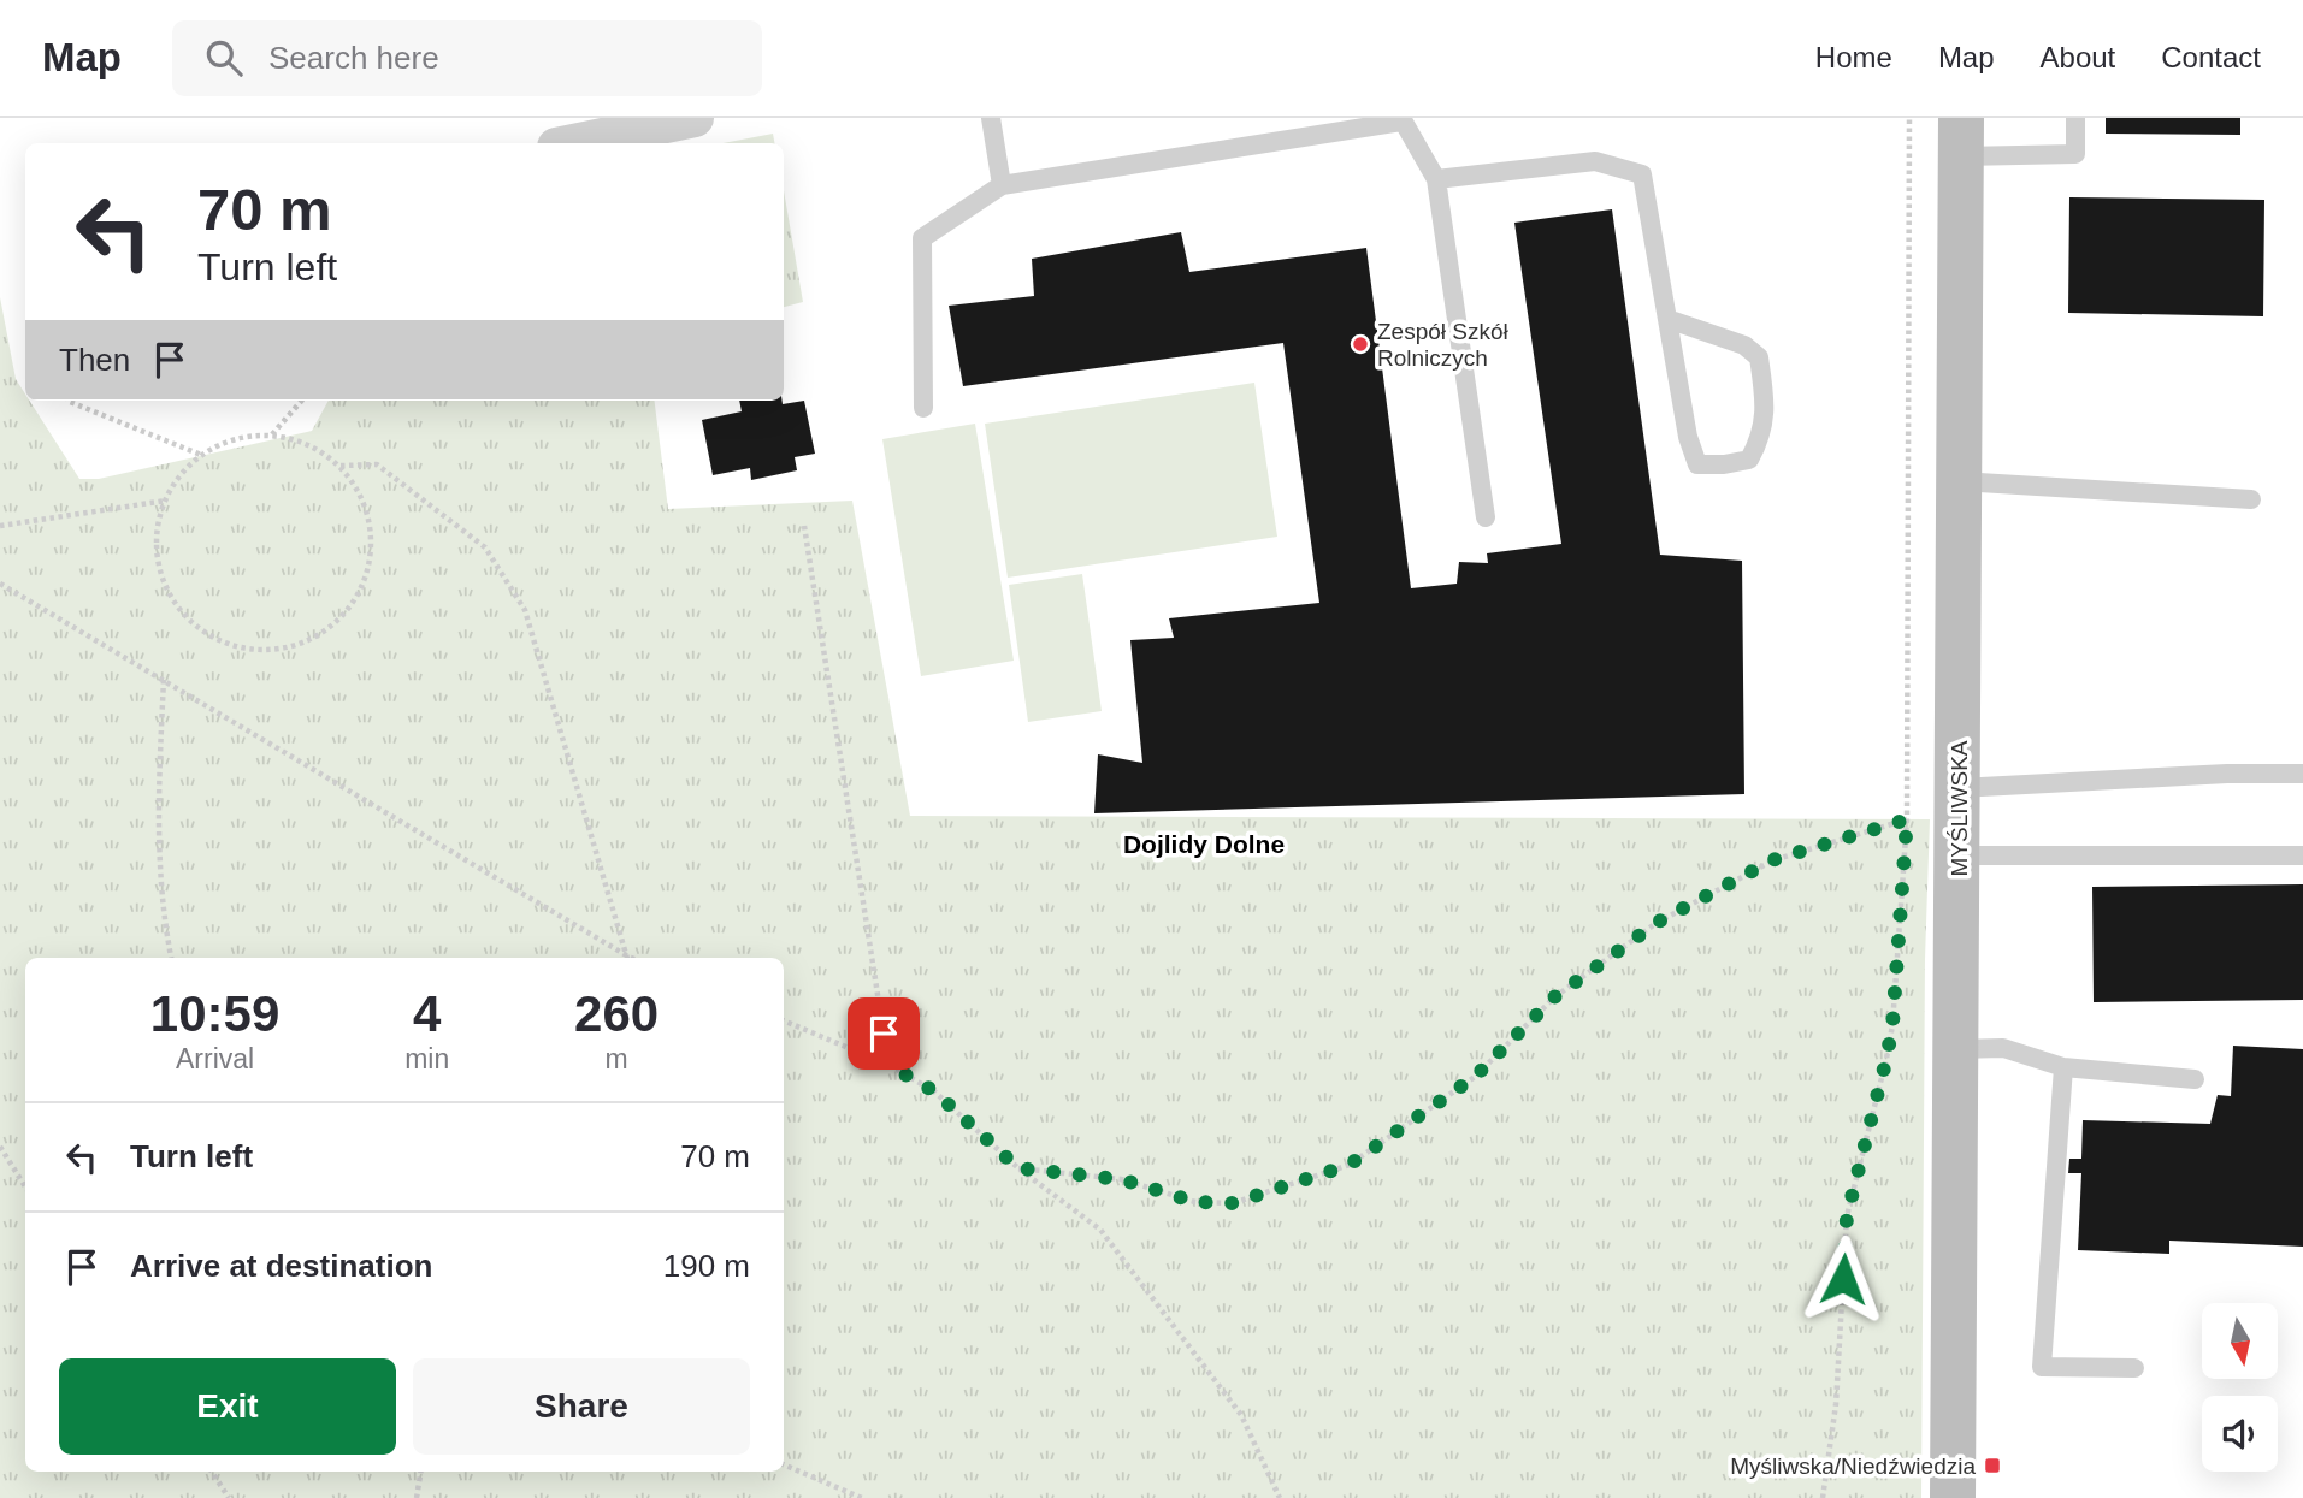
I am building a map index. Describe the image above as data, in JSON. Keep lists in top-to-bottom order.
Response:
{
  "streets": {
    "street": ["MYŚLIWSKA"]
  },
  "districts": ["Dojlidy Dolne"],
  "places": {
    "other": ["Zespół Szkół Rolniczych"],
    "transit": ["Myśliwska/Niedźwiedzia"]
  },
  "north": "bottom",
  "page": {
    "header": "Map",
    "search": "Search here",
    "nav": [
      "Home",
      "Map",
      "About",
      "Contact"
    ],
    "turn": ["70 m", "Turn left"],
    "then": "Then",
    "eta": [
      "10:59",
      "Arrival",
      "4",
      "min",
      "260",
      "m"
    ],
    "list": [
      {
        "name": "Turn left",
        "value": "70 m"
      },
      {
        "name": "Arrive at destination",
        "value": "190 m"
      }
    ],
    "buttons": ["Exit", "Share"]
  }
}
